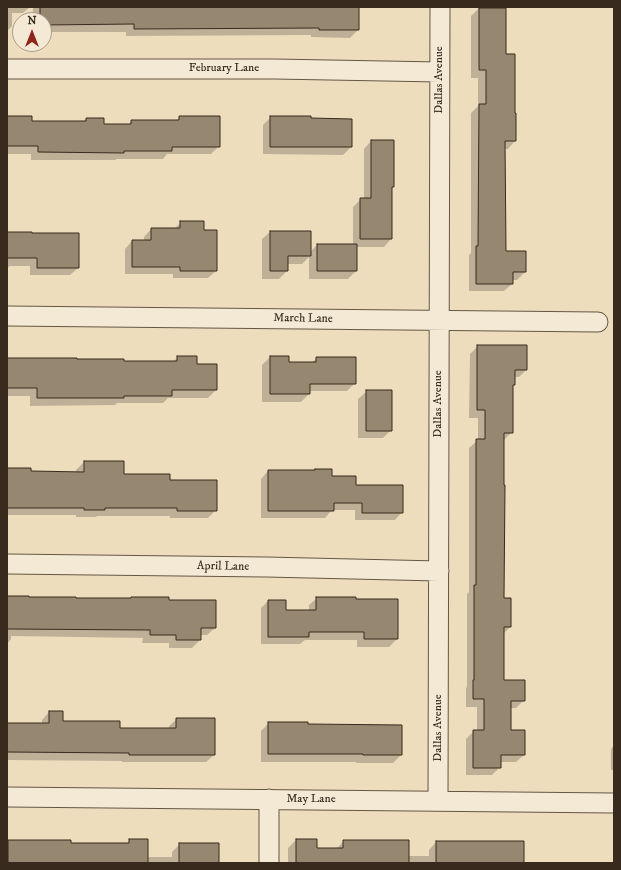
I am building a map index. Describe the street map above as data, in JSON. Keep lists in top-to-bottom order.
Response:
{
  "streets": {
    "street": [
      "February Lane",
      "Dallas Avenue",
      "March Lane",
      "April Lane",
      "May Lane"
    ]
  },
  "crossings": [
    ["February Lane", "Dallas Avenue"],
    ["Dallas Avenue", "March Lane"],
    ["Dallas Avenue", "April Lane"],
    ["Dallas Avenue", "May Lane"]
  ],
  "north": "top"
}
